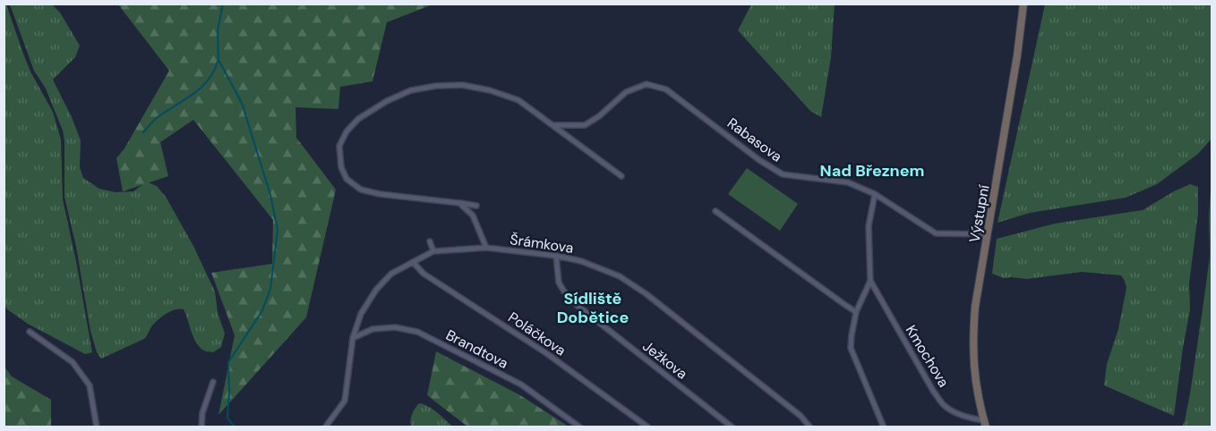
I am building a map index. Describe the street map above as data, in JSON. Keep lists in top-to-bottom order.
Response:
{
  "streets": {
    "street": [
      "Rabasova",
      "Výstupní",
      "Šrámkova",
      "Poláčkova",
      "Brandtova",
      "Kmochova",
      "Ježkova"
    ]
  },
  "crossings": [
    ["Rabasova", "Výstupní"],
    ["Rabasova", "Kmochova"],
    ["Výstupní", "Kmochova"],
    ["Šrámkova", "Poláčkova"],
    ["Šrámkova", "Brandtova"],
    ["Šrámkova", "Ježkova"]
  ],
  "districts": ["Nad Březnem", "Sídliště Dobětice"]
}
